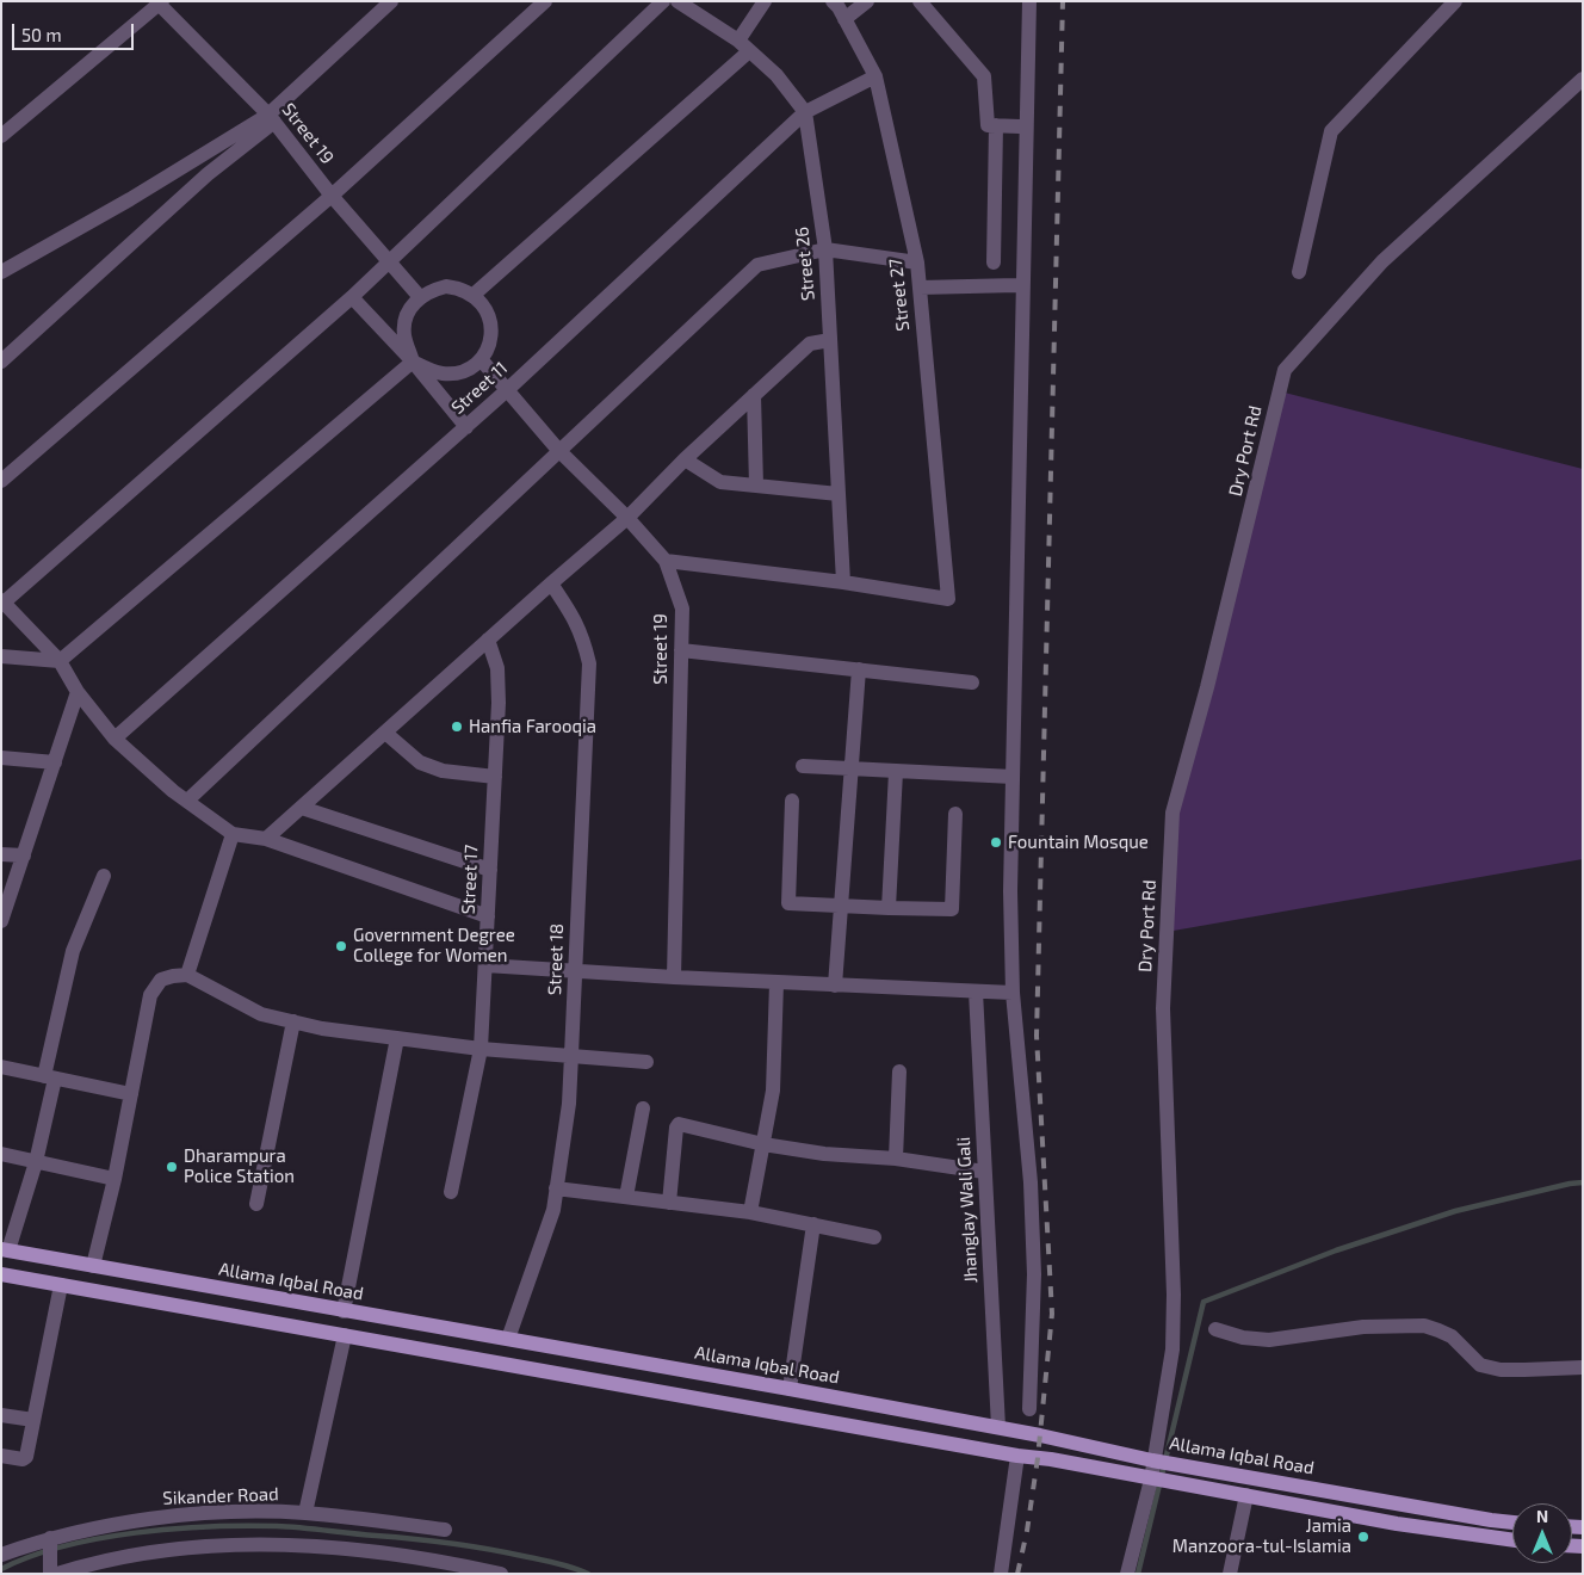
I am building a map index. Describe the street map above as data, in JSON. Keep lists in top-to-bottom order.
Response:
{
  "streets": {
    "main road": ["Allama Iqbal Road"],
    "street": [
      "Street 19",
      "Street 26",
      "Street 27",
      "Street 11",
      "Dry Port Rd",
      "Street 17",
      "Street 18",
      "Jhanglay Wali Gali",
      "Sikander Road"
    ]
  },
  "crossings": [
    ["Street 19", "Street 11"],
    ["Street 26", "Street 27"],
    ["Street 26", "Street 11"],
    ["Street 27", "Street 11"],
    ["Dry Port Rd", "Allama Iqbal Road"],
    ["Street 18", "Allama Iqbal Road"],
    ["Jhanglay Wali Gali", "Allama Iqbal Road"]
  ],
  "places": [
    "Hanfia Farooqia",
    "Fountain Mosque",
    "Government Degree College for Women",
    "Dharampura Police Station",
    "Jamia Manzoora-tul-Islamia"
  ],
  "scale_bar": "50 m",
  "north": "top"
}
